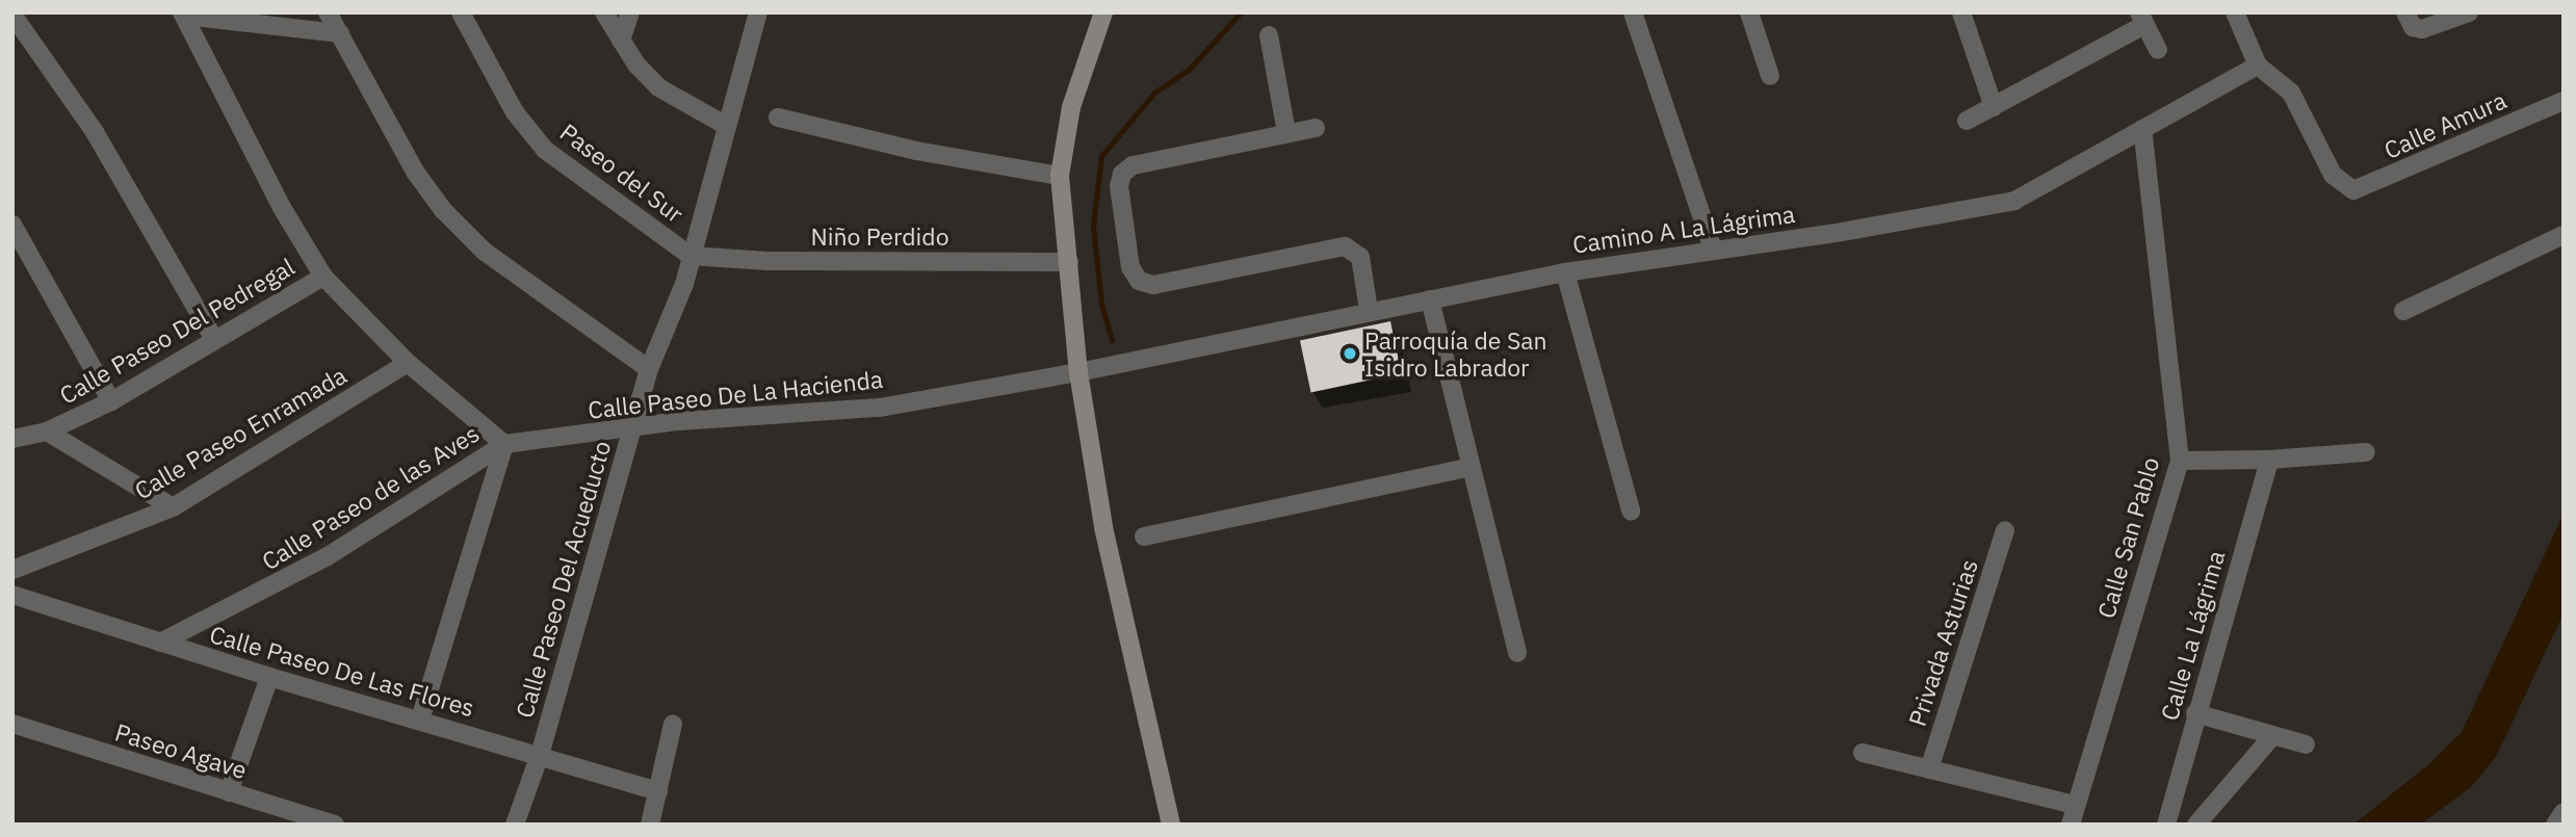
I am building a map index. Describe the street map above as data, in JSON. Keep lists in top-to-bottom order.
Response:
{
  "streets": {
    "street": [
      "Calle Amura",
      "Paseo del Sur",
      "Camino A La Lágrima",
      "Niño Perdido",
      "Calle Paseo Del Pedregal",
      "Calle Paseo De La Hacienda",
      "Calle Paseo Enramada",
      "Calle Paseo de las Aves",
      "Calle San Pablo",
      "Calle Paseo Del Acueducto",
      "Calle La Lágrima",
      "Privada Asturias",
      "Calle Paseo De Las Flores",
      "Paseo Agave"
    ]
  },
  "crossings": [
    ["Calle Amura", "Camino A La Lágrima"],
    ["Paseo del Sur", "Niño Perdido"],
    ["Paseo del Sur", "Calle Paseo Del Acueducto"],
    ["Camino A La Lágrima", "Calle Paseo De La Hacienda"],
    ["Camino A La Lágrima", "Calle San Pablo"],
    ["Niño Perdido", "Calle Paseo Del Acueducto"],
    ["Calle Paseo De La Hacienda", "Calle Paseo de las Aves"],
    ["Calle Paseo De La Hacienda", "Calle Paseo Del Acueducto"],
    ["Calle Paseo de las Aves", "Calle Paseo De Las Flores"],
    ["Calle Paseo Del Acueducto", "Calle Paseo De Las Flores"]
  ],
  "places": ["Parroquía de San Isidro Labrador"]
}
